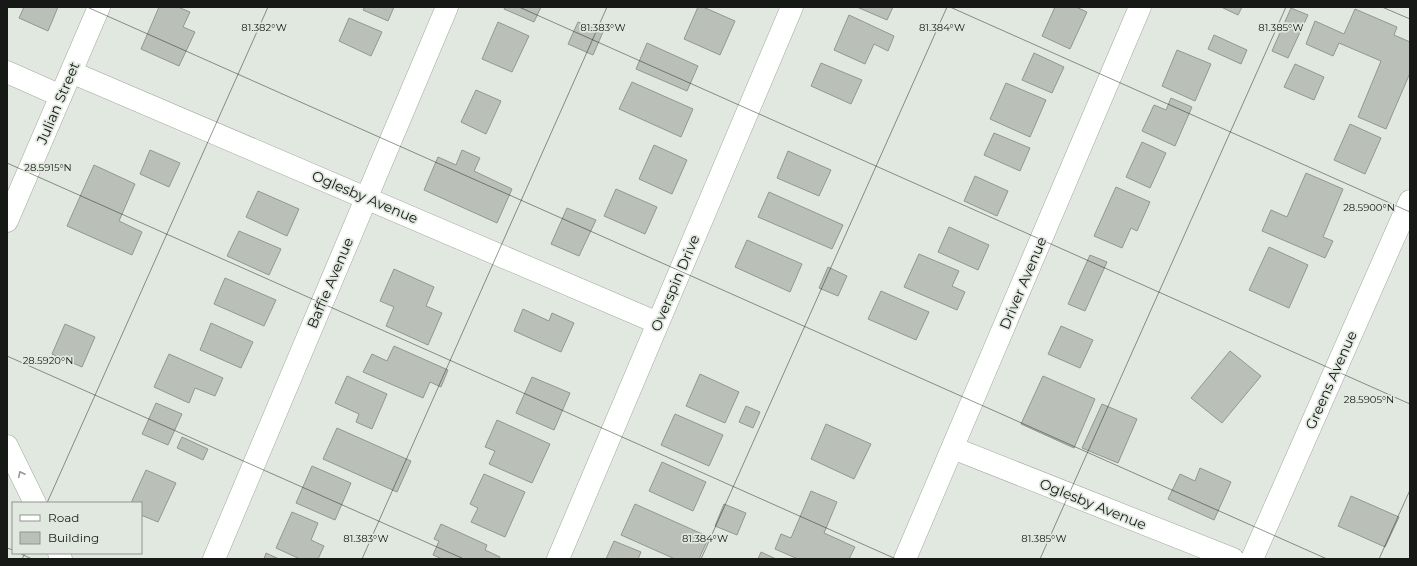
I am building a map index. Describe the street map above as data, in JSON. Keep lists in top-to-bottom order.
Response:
{
  "streets": {
    "main road": [
      "Julian Street",
      "Oglesby Avenue",
      "Baffie Avenue",
      "Overspin Drive",
      "Driver Avenue",
      "Greens Avenue"
    ]
  },
  "crossings": [
    ["Julian Street", "Oglesby Avenue"],
    ["Oglesby Avenue", "Baffie Avenue"],
    ["Oglesby Avenue", "Overspin Drive"],
    ["Oglesby Avenue", "Driver Avenue"]
  ],
  "legend": ["Road", "Building"],
  "coordinates": [
    "81.382°W",
    "81.383°W",
    "81.384°W",
    "81.385°W",
    "28.5915°N",
    "28.5900°N",
    "28.5920°N",
    "28.5905°N"
  ]
}
